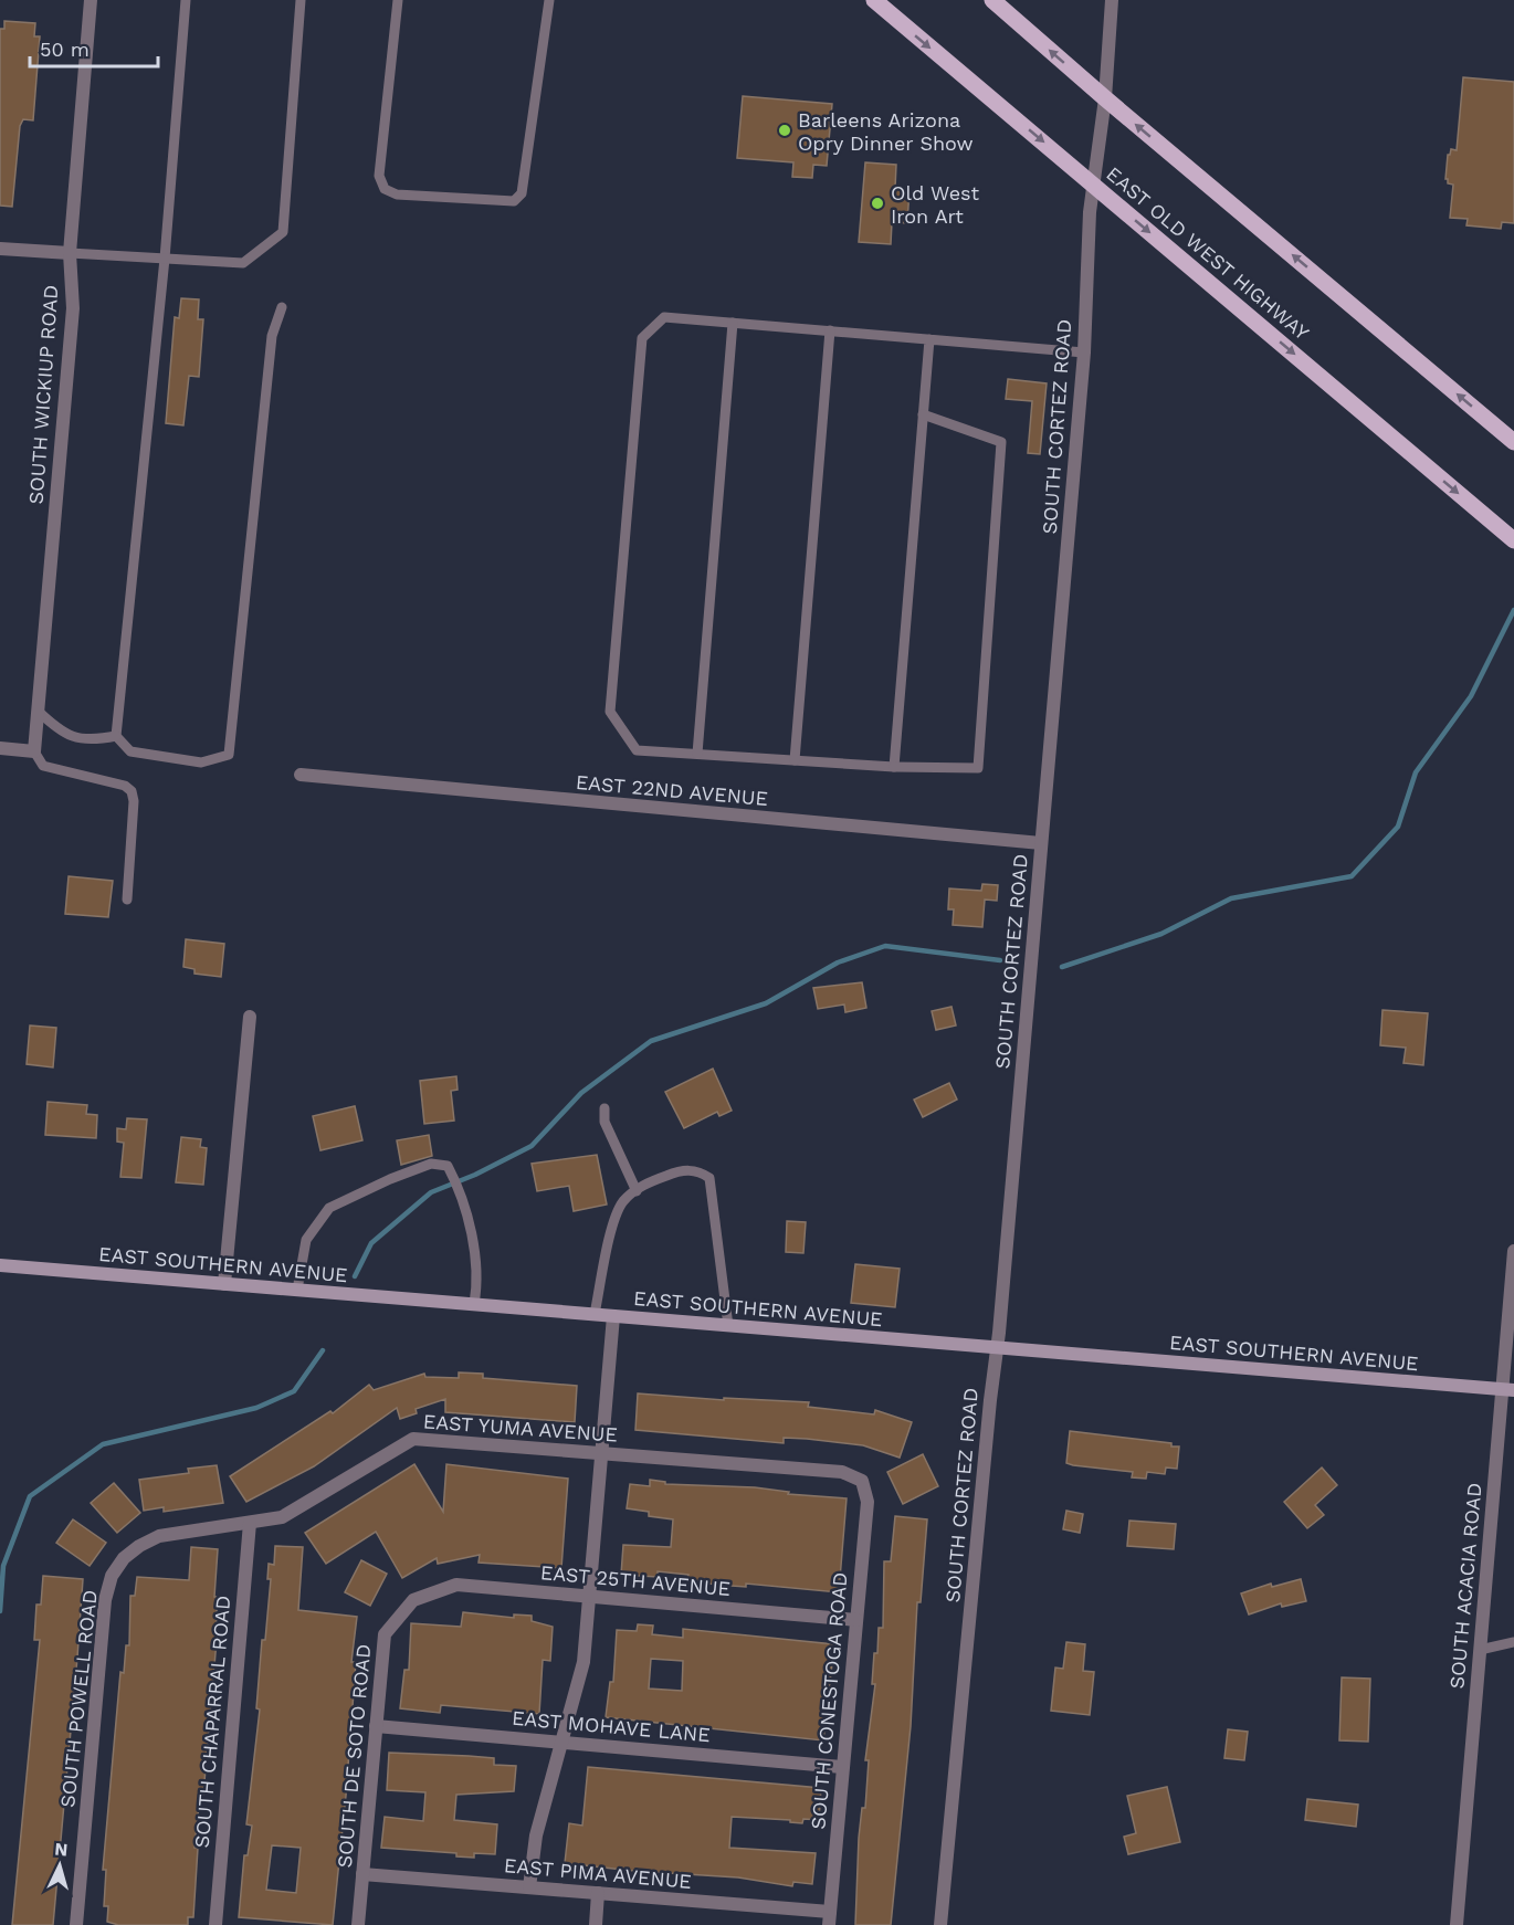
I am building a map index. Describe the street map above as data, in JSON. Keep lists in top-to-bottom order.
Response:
{
  "streets": {
    "main road": ["EAST OLD WEST HIGHWAY"],
    "street": [
      "SOUTH WICKIUP ROAD",
      "SOUTH CORTEZ ROAD",
      "EAST 22ND AVENUE",
      "EAST SOUTHERN AVENUE",
      "EAST YUMA AVENUE",
      "EAST 25TH AVENUE",
      "SOUTH ACACIA ROAD",
      "SOUTH POWELL ROAD",
      "SOUTH CONESTOGA ROAD",
      "SOUTH CHAPARRAL ROAD",
      "EAST MOHAVE LANE",
      "SOUTH DE SOTO ROAD",
      "EAST PIMA AVENUE"
    ]
  },
  "crossings": [
    ["EAST OLD WEST HIGHWAY", "SOUTH CORTEZ ROAD"],
    ["SOUTH CORTEZ ROAD", "EAST 22ND AVENUE"],
    ["SOUTH CORTEZ ROAD", "EAST SOUTHERN AVENUE"],
    ["EAST SOUTHERN AVENUE", "SOUTH ACACIA ROAD"],
    ["EAST YUMA AVENUE", "SOUTH POWELL ROAD"],
    ["EAST YUMA AVENUE", "SOUTH CONESTOGA ROAD"],
    ["EAST YUMA AVENUE", "SOUTH CHAPARRAL ROAD"],
    ["EAST 25TH AVENUE", "SOUTH CONESTOGA ROAD"],
    ["EAST 25TH AVENUE", "SOUTH DE SOTO ROAD"],
    ["SOUTH CONESTOGA ROAD", "EAST MOHAVE LANE"],
    ["SOUTH CONESTOGA ROAD", "EAST PIMA AVENUE"],
    ["EAST MOHAVE LANE", "SOUTH DE SOTO ROAD"],
    ["SOUTH DE SOTO ROAD", "EAST PIMA AVENUE"]
  ],
  "places": ["Barleens Arizona Opry Dinner Show", "Old West Iron Art"],
  "scale_bar": "50 m",
  "north": "top"
}
